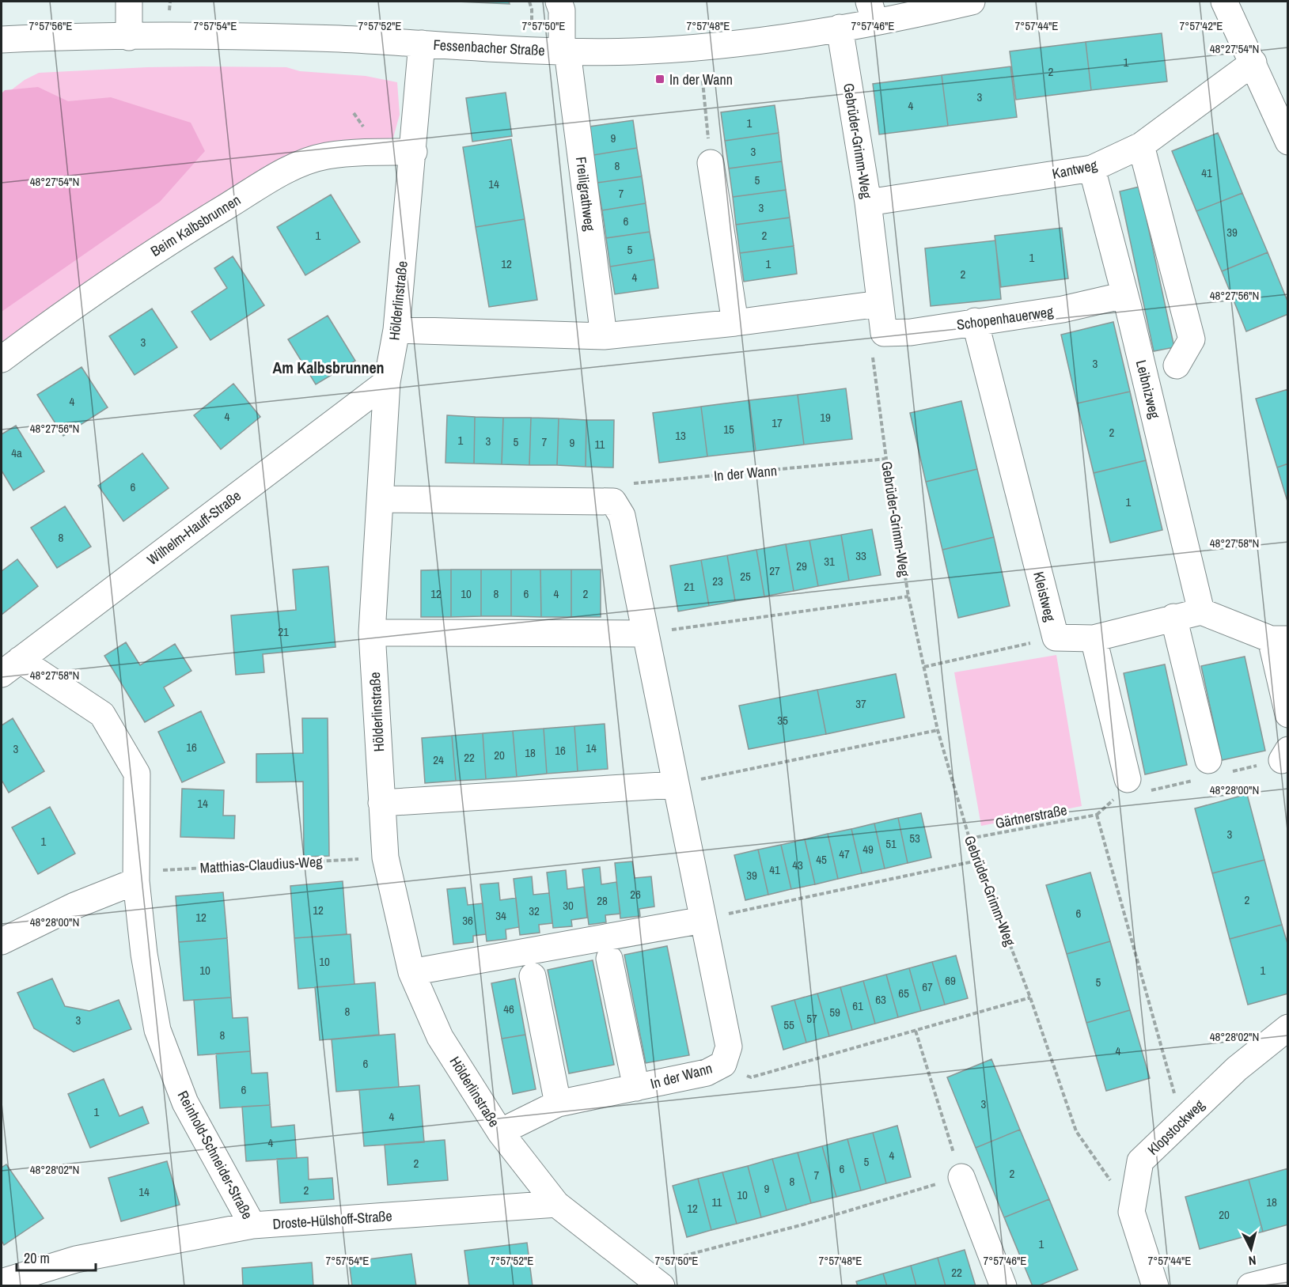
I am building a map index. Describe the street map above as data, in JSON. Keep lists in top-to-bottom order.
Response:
{
  "streets": {
    "street": [
      "Fessenbacher Straße",
      "Gebrüder-Grimm-Weg",
      "Kantweg",
      "Freiligrathweg",
      "Beim Kalbsbrunnen",
      "Hölderlinstraße",
      "Schopenhauerweg",
      "Leibnizweg",
      "In der Wann",
      "Wilhelm-Hauff-Straße",
      "Kleistweg",
      "Klopstockweg",
      "Reinhold-Schneider-Straße",
      "Droste-Hülshoff-Straße"
    ],
    "path": ["Gärtnerstraße", "Matthias-Claudius-Weg"]
  },
  "crossings": [
    ["Fessenbacher Straße", "Gebrüder-Grimm-Weg"],
    ["Fessenbacher Straße", "Freiligrathweg"],
    ["Fessenbacher Straße", "Hölderlinstraße"],
    ["Gebrüder-Grimm-Weg", "Kantweg"],
    ["Gebrüder-Grimm-Weg", "Schopenhauerweg"],
    ["Gebrüder-Grimm-Weg", "In der Wann"],
    ["Gebrüder-Grimm-Weg", "Gärtnerstraße"],
    ["Gebrüder-Grimm-Weg", "Klopstockweg"],
    ["Kantweg", "Leibnizweg"],
    ["Beim Kalbsbrunnen", "Hölderlinstraße"],
    ["Hölderlinstraße", "In der Wann"],
    ["Hölderlinstraße", "Wilhelm-Hauff-Straße"],
    ["Hölderlinstraße", "Matthias-Claudius-Weg"],
    ["Hölderlinstraße", "Droste-Hülshoff-Straße"],
    ["Schopenhauerweg", "Leibnizweg"],
    ["Schopenhauerweg", "Kleistweg"],
    ["Leibnizweg", "Kleistweg"],
    ["Wilhelm-Hauff-Straße", "Reinhold-Schneider-Straße"],
    ["Matthias-Claudius-Weg", "Reinhold-Schneider-Straße"],
    ["Reinhold-Schneider-Straße", "Droste-Hülshoff-Straße"]
  ],
  "districts": ["Am Kalbsbrunnen"],
  "places": {
    "transit": ["In der Wann"]
  },
  "house_numbers": [
    "1",
    "2",
    "3",
    "4",
    "1",
    "9",
    "3",
    "8",
    "41",
    "5",
    "14",
    "7",
    "3",
    "6",
    "39",
    "1",
    "2",
    "5",
    "1",
    "12",
    "1",
    "2",
    "4",
    "3",
    "3",
    "4",
    "4",
    "19",
    "17",
    "15",
    "2",
    "13",
    "1",
    "3",
    "5",
    "7",
    "9",
    "11",
    "4a",
    "6",
    "1",
    "8",
    "33",
    "31",
    "29",
    "27",
    "25",
    "23",
    "21",
    "12",
    "10",
    "8",
    "6",
    "4",
    "2",
    "21",
    "37",
    "35",
    "16",
    "14",
    "3",
    "16",
    "18",
    "20",
    "22",
    "24",
    "14",
    "3",
    "53",
    "1",
    "51",
    "49",
    "47",
    "45",
    "43",
    "41",
    "39",
    "26",
    "2",
    "28",
    "30",
    "12",
    "32",
    "6",
    "34",
    "12",
    "36",
    "10",
    "10",
    "1",
    "69",
    "5",
    "67",
    "65",
    "63",
    "61",
    "46",
    "8",
    "59",
    "57",
    "3",
    "55",
    "8",
    "4",
    "6",
    "6",
    "3",
    "1",
    "4",
    "4",
    "4",
    "5",
    "2",
    "6",
    "2",
    "7",
    "8",
    "9",
    "2",
    "14",
    "10",
    "11",
    "18",
    "12",
    "20",
    "1",
    "22"
  ],
  "scale_bar": "20 m",
  "north": "bottom",
  "coordinates": [
    "7°57'56\"E",
    "7°57'54\"E",
    "7°57'52\"E",
    "7°57'50\"E",
    "7°57'48\"E",
    "7°57'46\"E",
    "7°57'44\"E",
    "7°57'42\"E",
    "48°27'54\"N",
    "48°27'56\"N",
    "48°27'58\"N",
    "48°28'00\"N",
    "48°28'02\"N"
  ]
}
